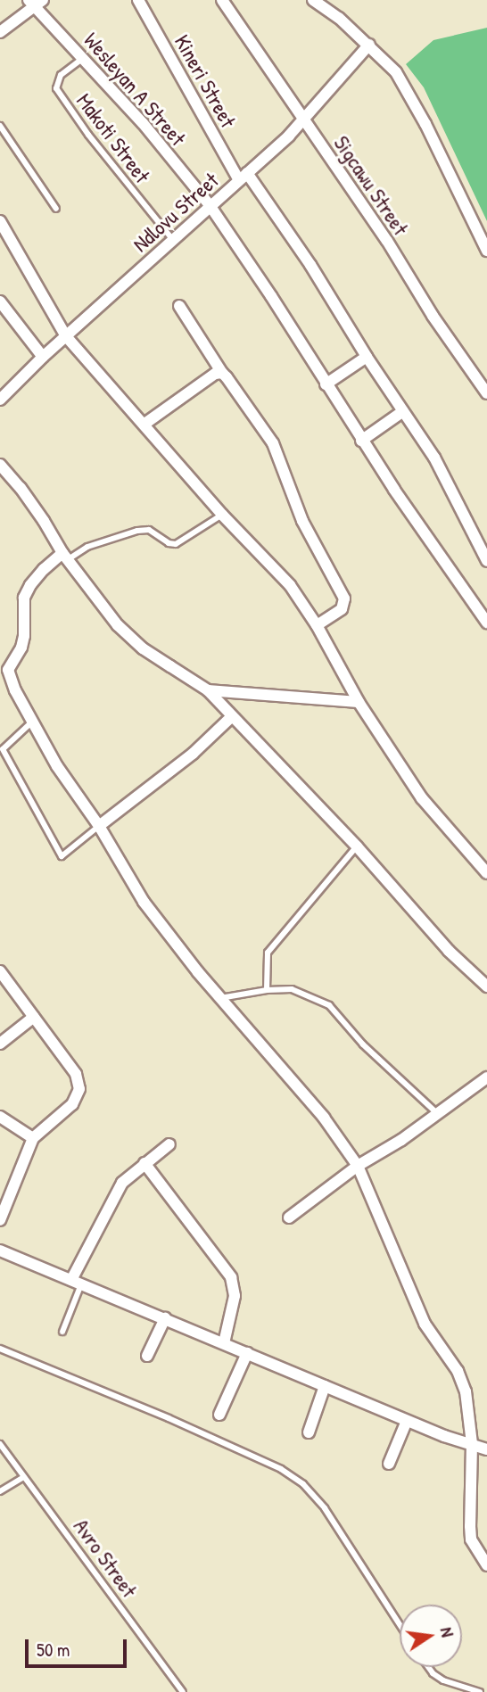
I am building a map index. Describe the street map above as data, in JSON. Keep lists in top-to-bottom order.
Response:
{
  "streets": {
    "street": [
      "Kineri Street",
      "Wesleyan A Street",
      "Sigcawu Street",
      "Ndlovu Street"
    ],
    "lane": ["Makoti Street", "Avro Street"]
  },
  "crossings": [
    ["Kineri Street", "Ndlovu Street"],
    ["Wesleyan A Street", "Makoti Street"],
    ["Wesleyan A Street", "Ndlovu Street"],
    ["Makoti Street", "Ndlovu Street"],
    ["Sigcawu Street", "Ndlovu Street"]
  ],
  "scale_bar": "50 m",
  "north": "right"
}
